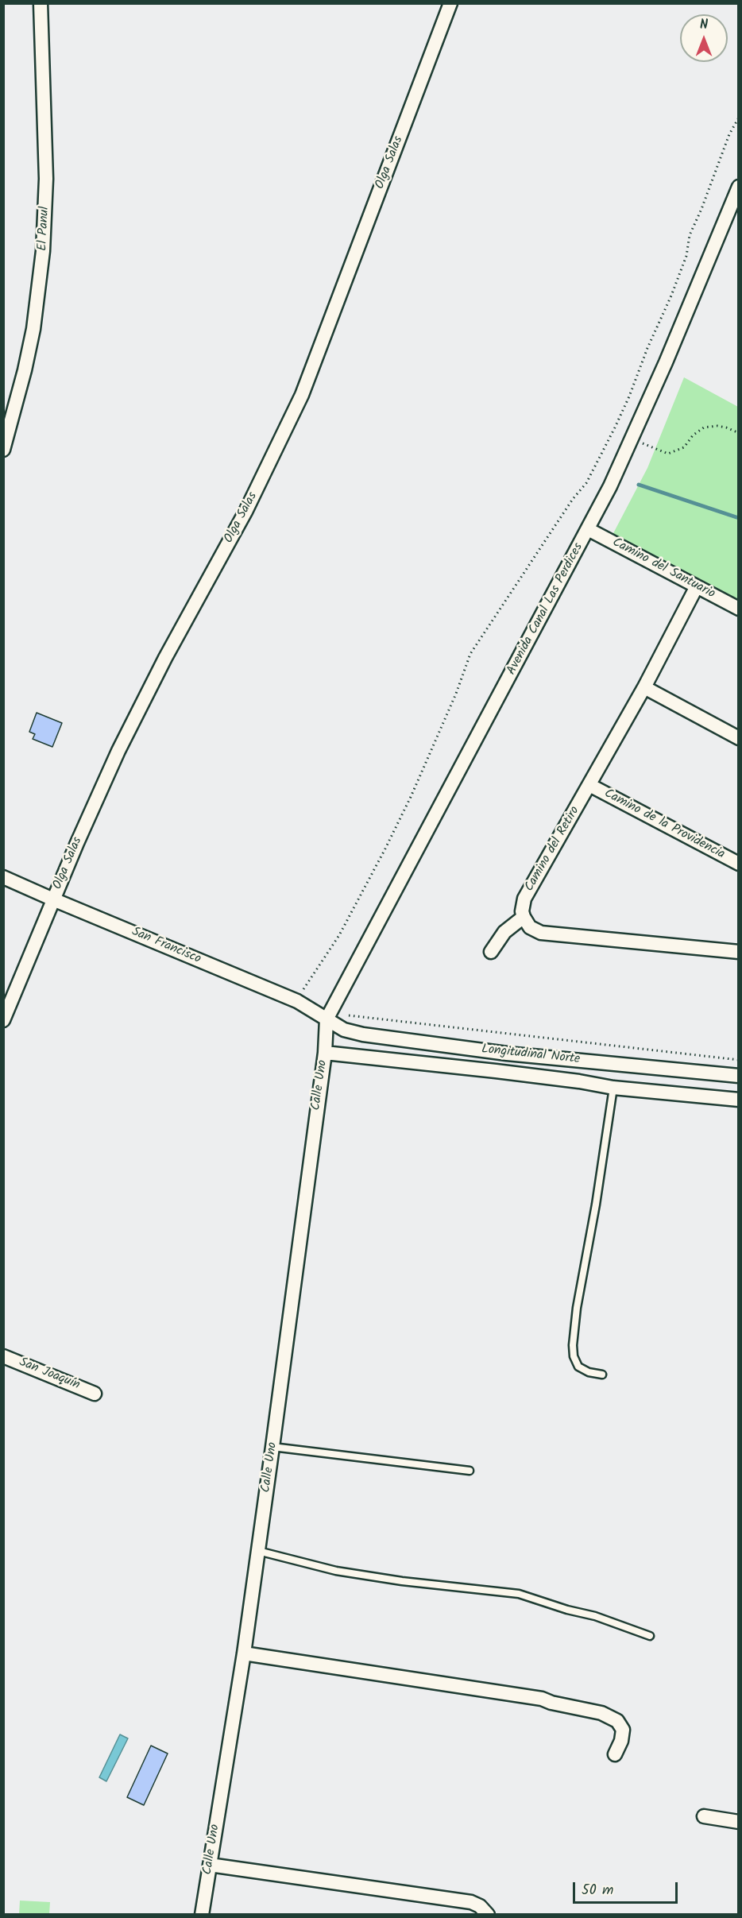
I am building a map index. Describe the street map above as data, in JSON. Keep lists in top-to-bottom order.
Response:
{
  "streets": {
    "street": [
      "Olga Salas",
      "El Panul",
      "Camino del Santuario",
      "Avenida Canal Las Perdices",
      "Camino de la Providencia",
      "Camino del Retiro",
      "San Francisco",
      "Longitudinal Norte",
      "Calle Uno",
      "San Joaquín"
    ]
  },
  "crossings": [
    ["Olga Salas", "San Francisco"],
    ["Camino del Santuario", "Avenida Canal Las Perdices"],
    ["Camino del Santuario", "Camino del Retiro"],
    ["Avenida Canal Las Perdices", "San Francisco"],
    ["Avenida Canal Las Perdices", "Longitudinal Norte"],
    ["Avenida Canal Las Perdices", "Calle Uno"],
    ["Camino de la Providencia", "Camino del Retiro"],
    ["San Francisco", "Longitudinal Norte"],
    ["San Francisco", "Calle Uno"],
    ["Longitudinal Norte", "Calle Uno"]
  ],
  "scale_bar": "50 m",
  "north": "top"
}
